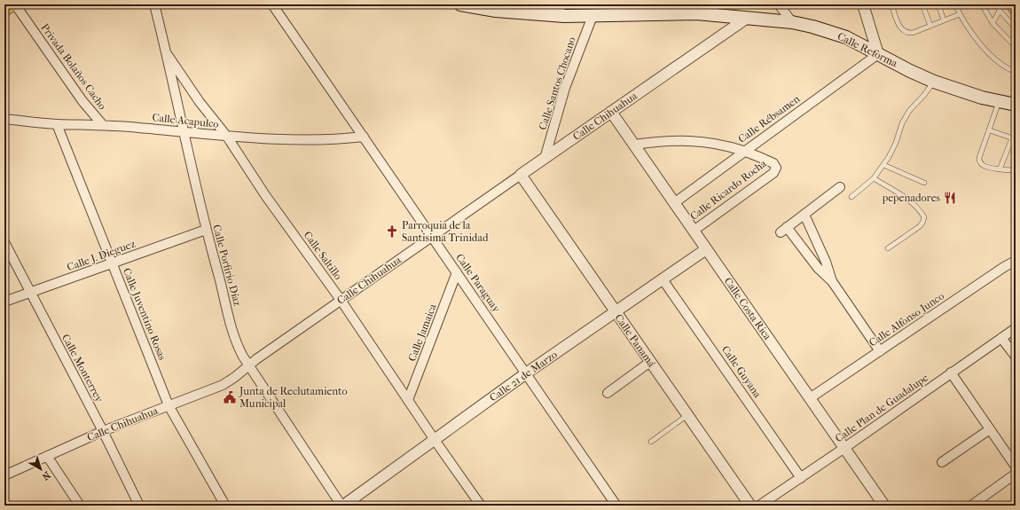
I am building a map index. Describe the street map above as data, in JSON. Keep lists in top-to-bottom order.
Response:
{
  "streets": {
    "main road": ["Calle Reforma"],
    "street": [
      "Privada Bolaños Cacho",
      "Calle Santos Chocano",
      "Calle Chihuahua",
      "Calle Rébsamen",
      "Calle Acapulco",
      "Calle Ricardo Rocha",
      "Calle J. Dieguez",
      "Calle Saltillo",
      "Calle Porfirio Díaz",
      "Calle Paraguay",
      "Calle Costa Rica",
      "Calle Juventino Rosas",
      "Calle Alfonso Junco",
      "Calle Jamaica",
      "Calle Panamá",
      "Calle Monterrey",
      "Calle Guyana",
      "Calle 21 de Marzo",
      "Calle Plan de Guadalupe"
    ]
  },
  "crossings": [
    ["Calle Reforma", "Calle Santos Chocano"],
    ["Calle Reforma", "Calle Chihuahua"],
    ["Calle Reforma", "Calle Rébsamen"],
    ["Privada Bolaños Cacho", "Calle Acapulco"],
    ["Calle Santos Chocano", "Calle Chihuahua"],
    ["Calle Chihuahua", "Calle Saltillo"],
    ["Calle Chihuahua", "Calle Porfirio Díaz"],
    ["Calle Chihuahua", "Calle Paraguay"],
    ["Calle Chihuahua", "Calle Costa Rica"],
    ["Calle Chihuahua", "Calle Juventino Rosas"],
    ["Calle Chihuahua", "Calle Panamá"],
    ["Calle Chihuahua", "Calle Monterrey"],
    ["Calle Rébsamen", "Calle Ricardo Rocha"],
    ["Calle Rébsamen", "Calle Costa Rica"],
    ["Calle Acapulco", "Calle Saltillo"],
    ["Calle Acapulco", "Calle Porfirio Díaz"],
    ["Calle Acapulco", "Calle Paraguay"],
    ["Calle Acapulco", "Calle Juventino Rosas"],
    ["Calle Ricardo Rocha", "Calle Costa Rica"],
    ["Calle J. Dieguez", "Calle Porfirio Díaz"],
    ["Calle J. Dieguez", "Calle Juventino Rosas"],
    ["Calle J. Dieguez", "Calle Monterrey"],
    ["Calle Saltillo", "Calle Porfirio Díaz"],
    ["Calle Saltillo", "Calle Jamaica"],
    ["Calle Saltillo", "Calle 21 de Marzo"],
    ["Calle Porfirio Díaz", "Calle 21 de Marzo"],
    ["Calle Paraguay", "Calle Jamaica"],
    ["Calle Paraguay", "Calle 21 de Marzo"],
    ["Calle Costa Rica", "Calle Alfonso Junco"],
    ["Calle Costa Rica", "Calle 21 de Marzo"],
    ["Calle Costa Rica", "Calle Plan de Guadalupe"],
    ["Calle Panamá", "Calle 21 de Marzo"],
    ["Calle Guyana", "Calle 21 de Marzo"],
    ["Calle Guyana", "Calle Plan de Guadalupe"]
  ],
  "places": {
    "restaurant": ["pepenadores"],
    "church": ["Parroquia de la Santisima Trinidad"],
    "public building": ["Junta de Reclutamiento Municipal"]
  },
  "north": "bottom right"
}
